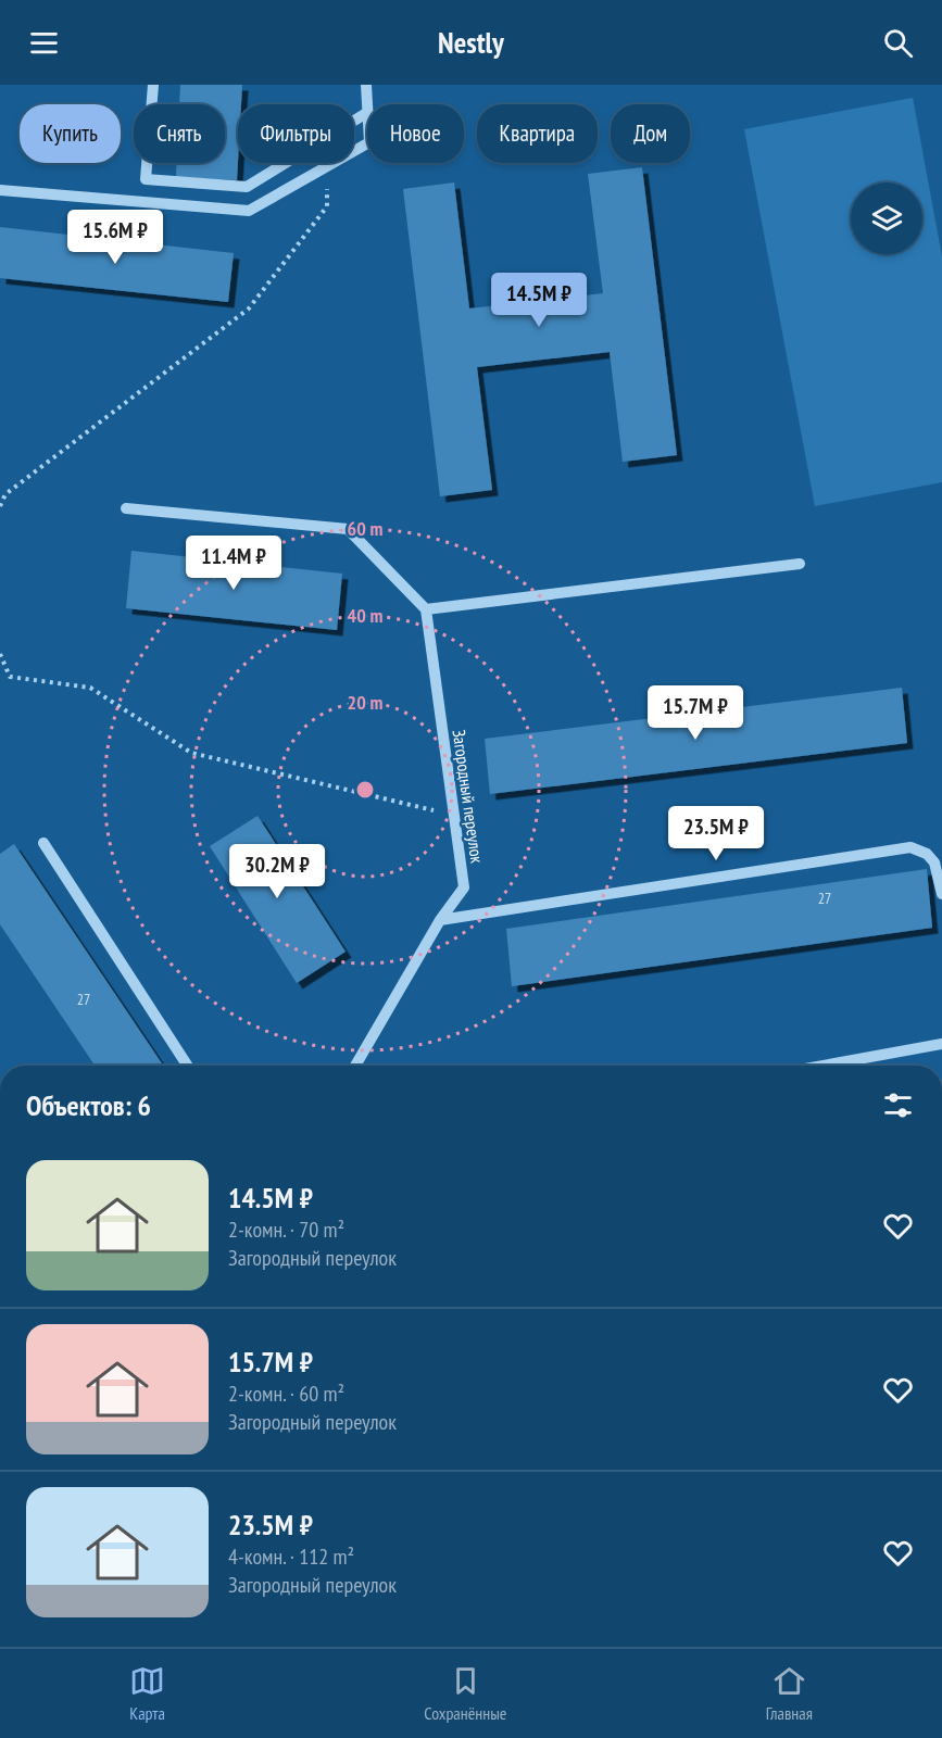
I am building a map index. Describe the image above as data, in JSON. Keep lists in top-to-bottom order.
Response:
{
  "streets": {
    "street": ["Загородный переулок"]
  },
  "house_numbers": ["27", "27"],
  "page": {
    "header": "Nestly",
    "chip": [
      "Купить",
      "Снять",
      "Фильтры",
      "Новое",
      "Квартира",
      "Дом"
    ],
    "price": [
      "15.6M ₽",
      "14.5M ₽",
      "11.4M ₽",
      "15.7M ₽",
      "23.5M ₽",
      "30.2M ₽"
    ],
    "heading": "Объектов: 6",
    "list": [
      {
        "name": "14.5M ₽",
        "note": "2-комн. · 70 m² · Загородный переулок"
      },
      {
        "name": "15.7M ₽",
        "note": "2-комн. · 60 m² · Загородный переулок"
      },
      {
        "name": "23.5M ₽",
        "note": "4-комн. · 112 m² · Загородный переулок"
      }
    ],
    "tabs": ["Карта", "Сохранённые", "Главная"]
  },
  "rings": ["60 m", "40 m", "20 m"]
}
